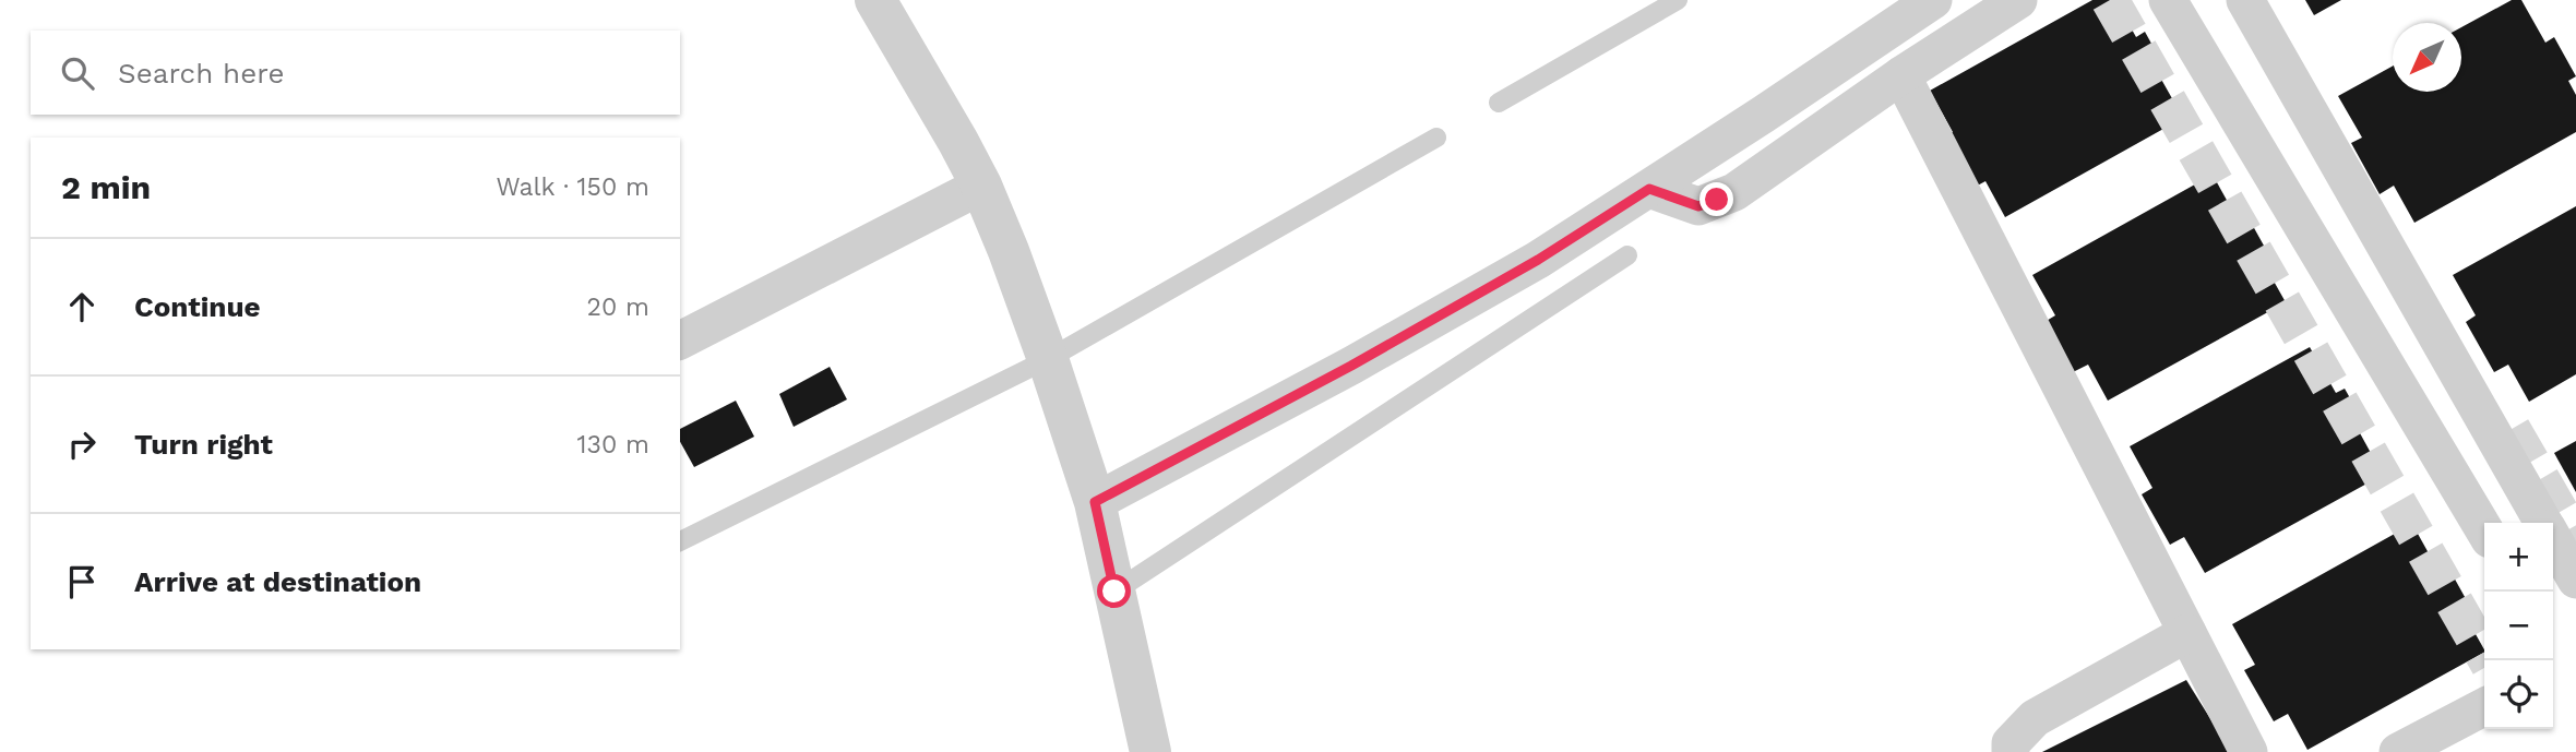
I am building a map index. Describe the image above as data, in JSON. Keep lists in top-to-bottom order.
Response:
{
  "north": "bottom left",
  "page": {
    "search": "Search here",
    "heading": ["2 min", "Walk · 150 m"],
    "list": [
      ["Continue", "20 m"],
      ["Turn right", "130 m"],
      "Arrive at destination"
    ],
    "map_buttons": ["+", "−"]
  }
}
